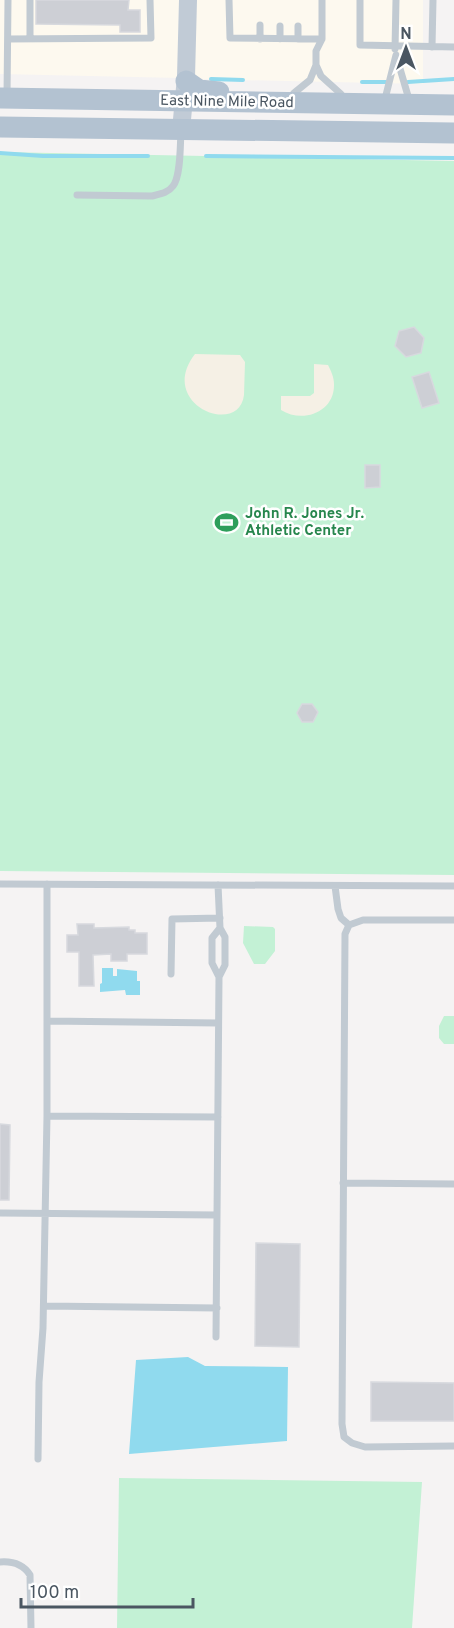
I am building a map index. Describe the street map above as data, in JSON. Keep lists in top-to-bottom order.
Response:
{
  "streets": {
    "main road": ["East Nine Mile Road"]
  },
  "places": {
    "sports": ["John R. Jones Jr. Athletic Center"]
  },
  "scale_bar": "100 m",
  "north": "top"
}
